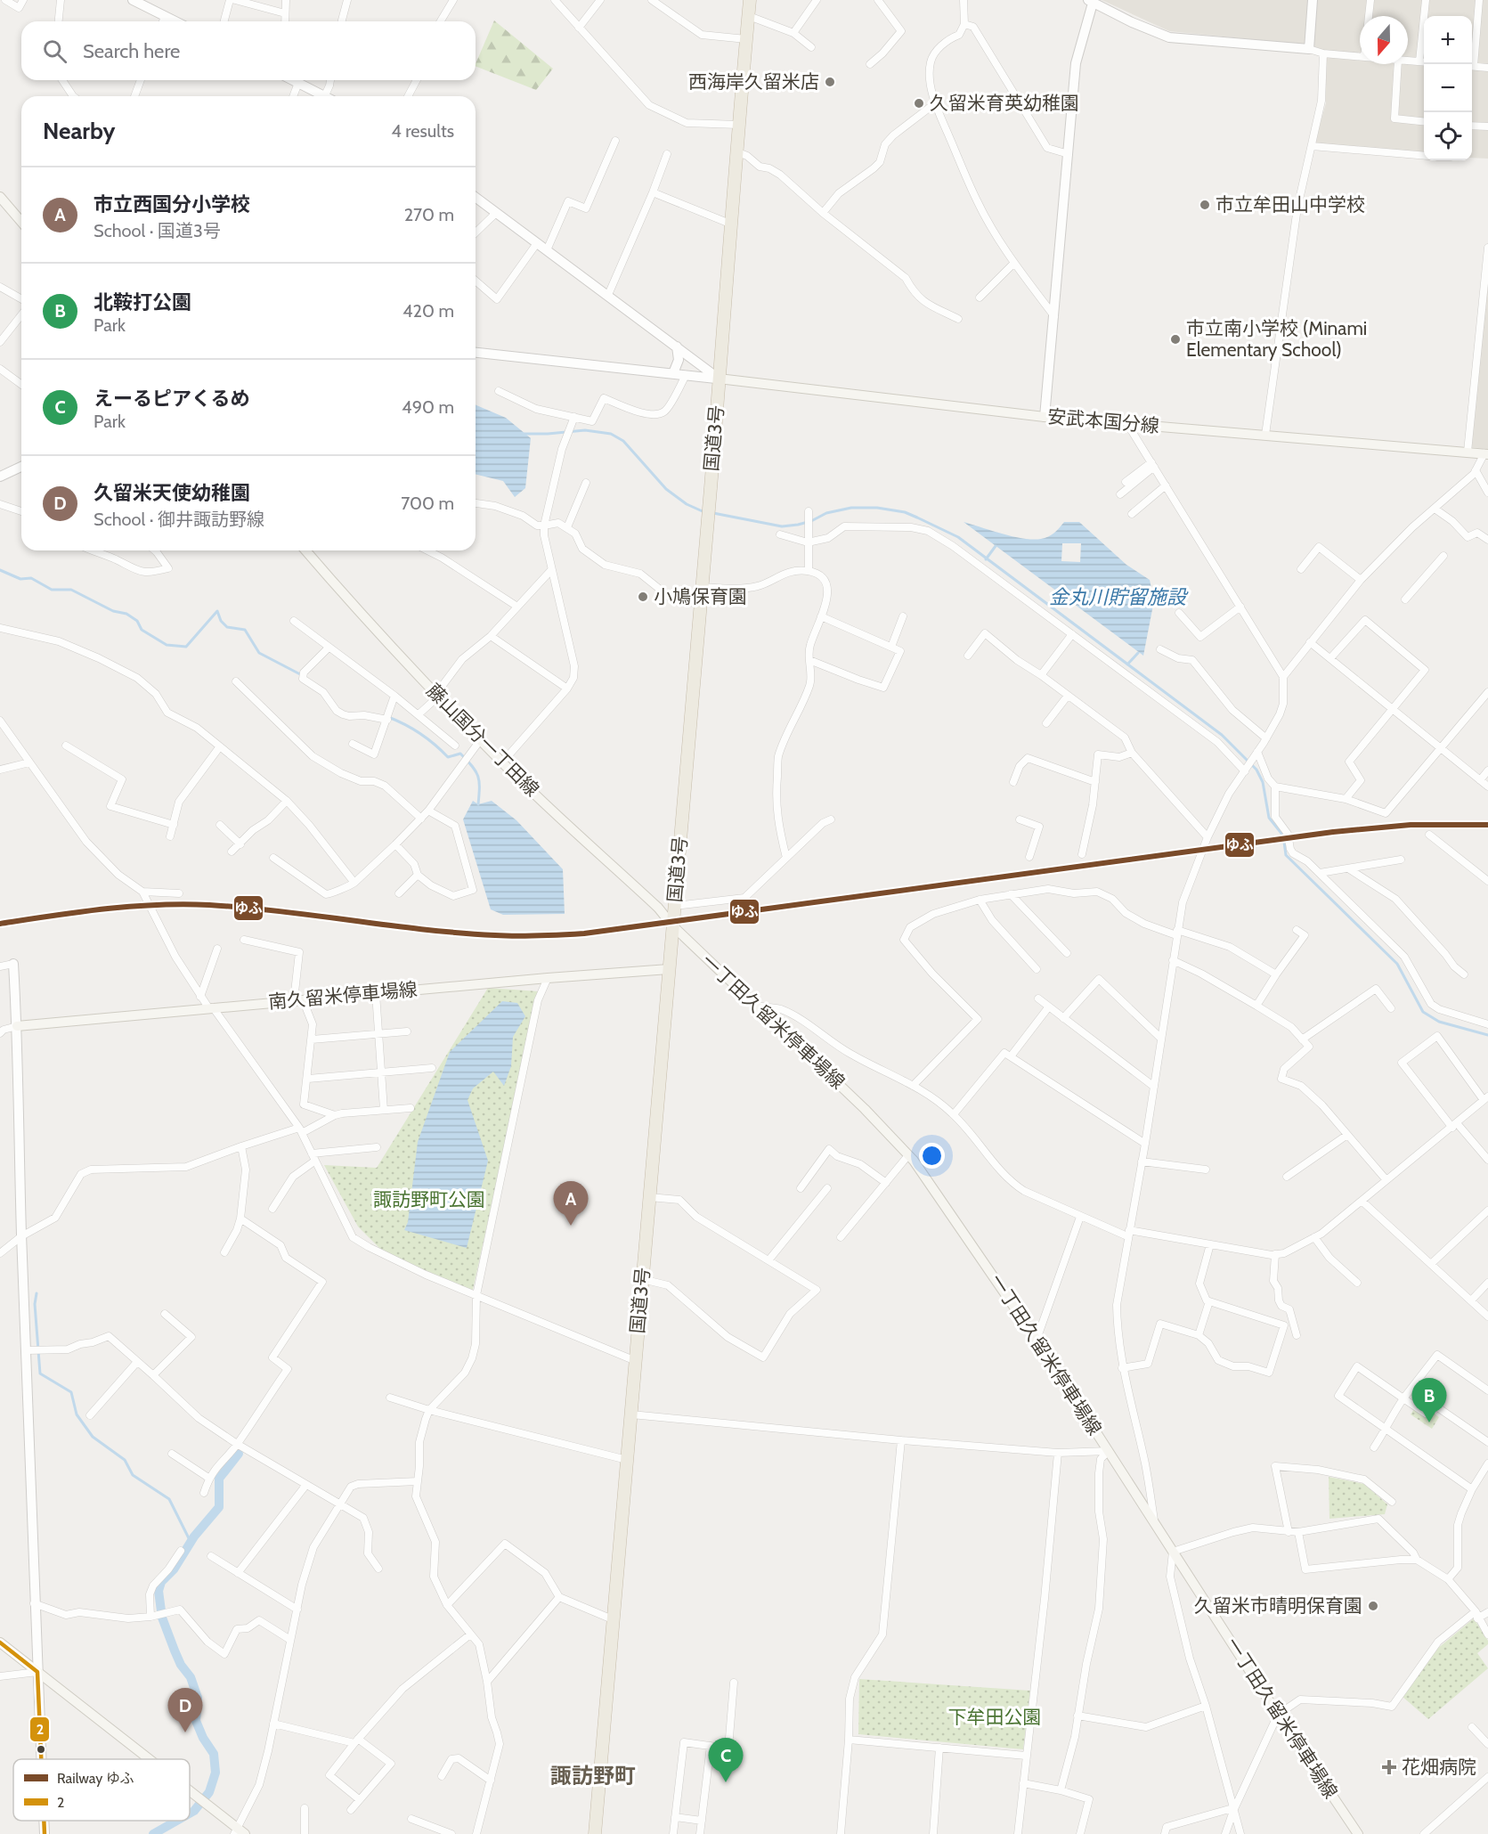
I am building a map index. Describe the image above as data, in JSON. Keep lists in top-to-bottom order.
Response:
{
  "streets": {
    "highway": ["国道3号"],
    "main road": [
      "安武本国分線",
      "藤山国分一丁田線",
      "南久留米停車場線",
      "一丁田久留米停車場線"
    ]
  },
  "crossings": [
    ["安武本国分線", "国道3号"],
    ["国道3号", "藤山国分一丁田線"],
    ["国道3号", "南久留米停車場線"],
    ["国道3号", "一丁田久留米停車場線"],
    ["藤山国分一丁田線", "一丁田久留米停車場線"]
  ],
  "districts": ["諏訪野町"],
  "water": ["金丸川貯留施設"],
  "parks": ["諏訪野町公園", "下牟田公園"],
  "places": {
    "other": [
      "西海岸久留米店",
      "久留米育英幼稚園",
      "市立牟田山中学校",
      "市立南小学校 (Minami Elementary School)",
      "小鳩保育園",
      "久留米市晴明保育園"
    ],
    "health": ["花畑病院"]
  },
  "lines": ["rail line ゆふ", "transit line 2"],
  "legend": ["Railway ゆふ", "2"],
  "north": "bottom",
  "page": {
    "map_buttons": ["+", "−"],
    "search": "Search here",
    "heading": ["Nearby", "4 results"],
    "list": [
      {
        "mark": "A",
        "name": "市立西国分小学校",
        "note": "School · 国道3号",
        "value": "270 m"
      },
      {
        "mark": "B",
        "name": "北鞍打公園",
        "note": "Park",
        "value": "420 m"
      },
      {
        "mark": "C",
        "name": "えーるピアくるめ",
        "note": "Park",
        "value": "490 m"
      },
      {
        "mark": "D",
        "name": "久留米天使幼稚園",
        "note": "School · 御井諏訪野線",
        "value": "700 m"
      }
    ],
    "pins": [
      "A",
      "B",
      "D",
      "C"
    ]
  }
}
